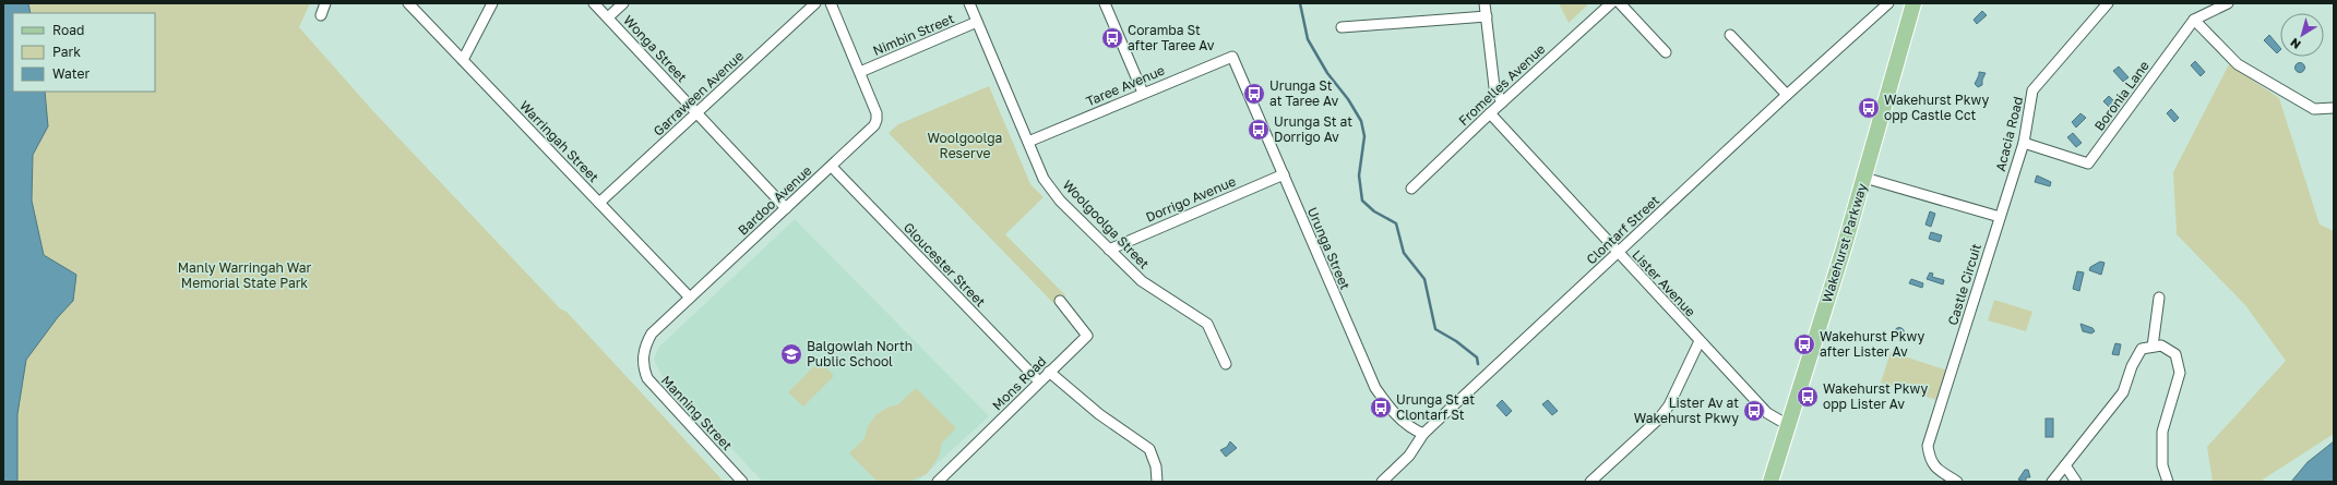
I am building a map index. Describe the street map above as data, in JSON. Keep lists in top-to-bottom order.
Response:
{
  "streets": {
    "main road": ["Wakehurst Parkway"],
    "street": [
      "Nimbin Street",
      "Wonga Street",
      "Fromelles Avenue",
      "Taree Avenue",
      "Garraween Avenue",
      "Boronia Lane",
      "Acacia Road",
      "Warringah Street",
      "Dorrigo Avenue",
      "Bardoo Avenue",
      "Woolgoolga Street",
      "Clontarf Street",
      "Urunga Street",
      "Gloucester Street",
      "Lister Avenue",
      "Castle Circuit",
      "Mons Road",
      "Manning Street"
    ]
  },
  "crossings": [
    ["Nimbin Street", "Bardoo Avenue"],
    ["Nimbin Street", "Woolgoolga Street"],
    ["Wonga Street", "Garraween Avenue"],
    ["Wonga Street", "Bardoo Avenue"],
    ["Fromelles Avenue", "Lister Avenue"],
    ["Taree Avenue", "Woolgoolga Street"],
    ["Taree Avenue", "Urunga Street"],
    ["Garraween Avenue", "Warringah Street"],
    ["Boronia Lane", "Acacia Road"],
    ["Acacia Road", "Castle Circuit"],
    ["Warringah Street", "Bardoo Avenue"],
    ["Dorrigo Avenue", "Woolgoolga Street"],
    ["Dorrigo Avenue", "Urunga Street"],
    ["Bardoo Avenue", "Gloucester Street"],
    ["Bardoo Avenue", "Manning Street"],
    ["Clontarf Street", "Urunga Street"],
    ["Clontarf Street", "Lister Avenue"],
    ["Wakehurst Parkway", "Lister Avenue"],
    ["Gloucester Street", "Mons Road"]
  ],
  "parks": ["Woolgoolga Reserve", "Manly Warringah War Memorial State Park"],
  "places": {
    "bus stop": [
      "Coramba St after Taree Av",
      "Urunga St at Taree Av",
      "Wakehurst Pkwy opp Castle Cct",
      "Urunga St at Dorrigo Av",
      "Wakehurst Pkwy after Lister Av",
      "Wakehurst Pkwy opp Lister Av",
      "Urunga St at Clontarf St",
      "Lister Av at Wakehurst Pkwy"
    ],
    "school or university": ["Balgowlah North Public School"]
  },
  "legend": ["Road", "Park", "Water"],
  "north": "bottom left"
}
